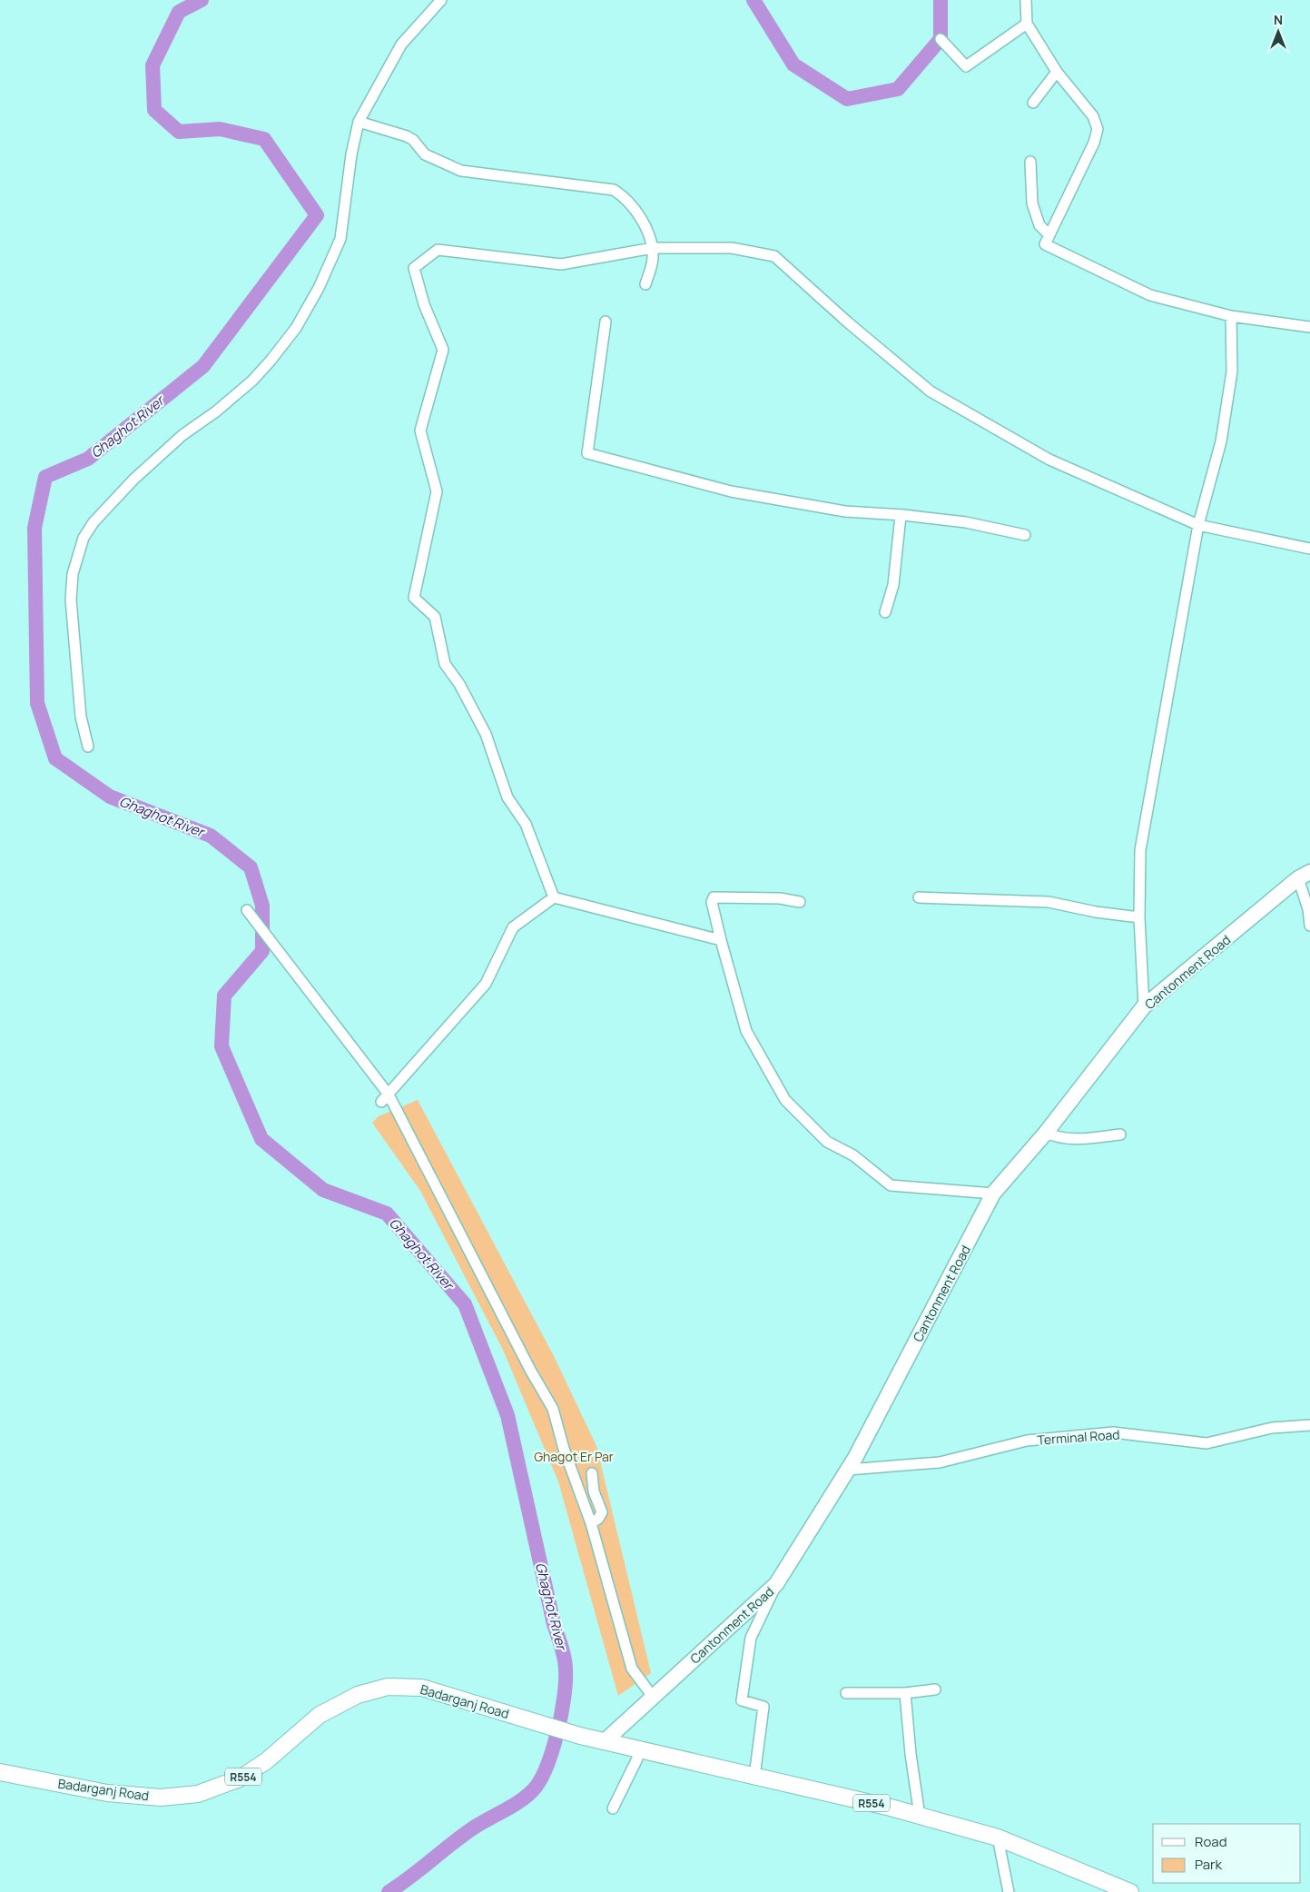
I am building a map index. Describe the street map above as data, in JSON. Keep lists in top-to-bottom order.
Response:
{
  "streets": {
    "main road": ["Badarganj Road", "R554"],
    "street": ["Cantonment Road", "Terminal Road"]
  },
  "crossings": [
    ["Cantonment Road", "Terminal Road"],
    ["Cantonment Road", "Badarganj Road"],
    ["Cantonment Road", "R554"],
    ["Badarganj Road", "R554"]
  ],
  "water": ["Ghaghot River"],
  "parks": ["Ghagot Er Par"],
  "legend": ["Road", "Park"],
  "north": "top"
}
